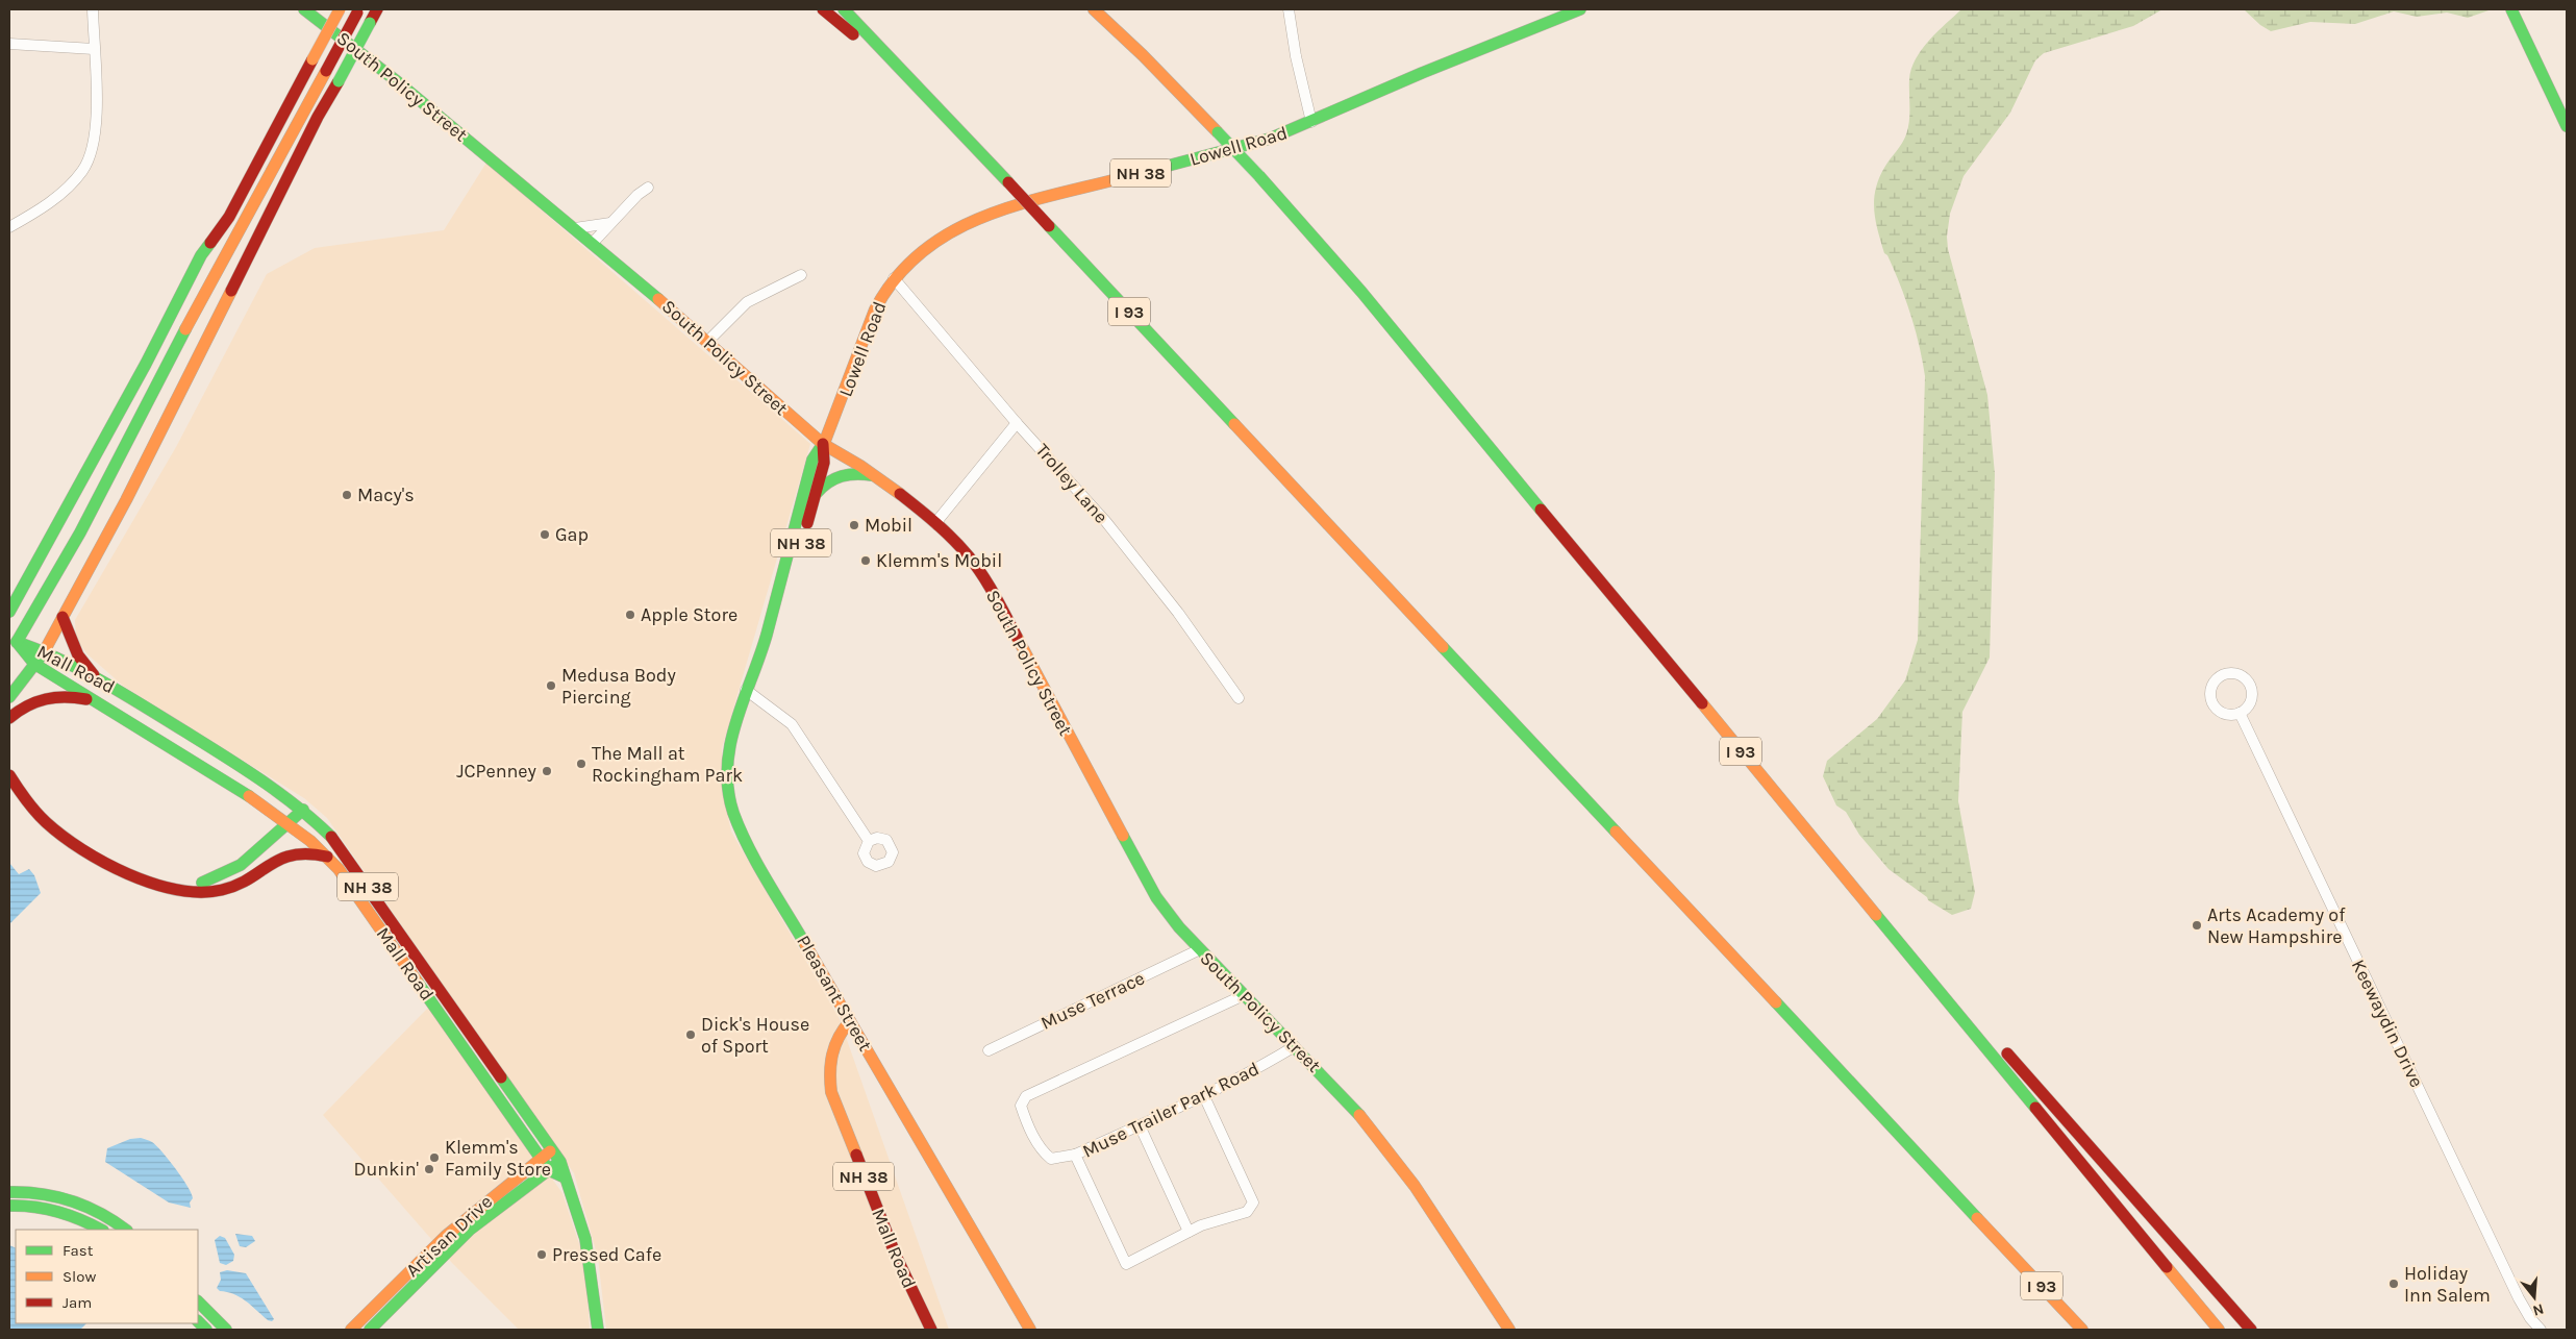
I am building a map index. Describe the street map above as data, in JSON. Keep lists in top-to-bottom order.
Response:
{
  "streets": {
    "main road": [
      "South Policy Street",
      "Lowell Road",
      "NH 38",
      "I 93",
      "Mall Road",
      "Pleasant Street",
      "Artisan Drive"
    ],
    "street": [
      "Trolley Lane",
      "Muse Terrace",
      "Keewaydin Drive",
      "Muse Trailer Park Road"
    ]
  },
  "crossings": [
    ["South Policy Street", "Lowell Road"],
    ["South Policy Street", "Pleasant Street"],
    ["South Policy Street", "Muse Terrace"],
    ["South Policy Street", "Muse Trailer Park Road"],
    ["Lowell Road", "Trolley Lane"],
    ["Lowell Road", "Pleasant Street"],
    ["Mall Road", "Pleasant Street"],
    ["Mall Road", "Artisan Drive"]
  ],
  "places": [
    "Macy's",
    "Mobil",
    "Gap",
    "Klemm's Mobil",
    "Apple Store",
    "Medusa Body Piercing",
    "The Mall at Rockingham Park",
    "JCPenney",
    "Arts Academy of New Hampshire",
    "Dick's House of Sport",
    "Klemm's Family Store",
    "Dunkin'",
    "Pressed Cafe",
    "Holiday Inn Salem"
  ],
  "legend": ["Fast", "Slow", "Jam"],
  "north": "bottom"
}
